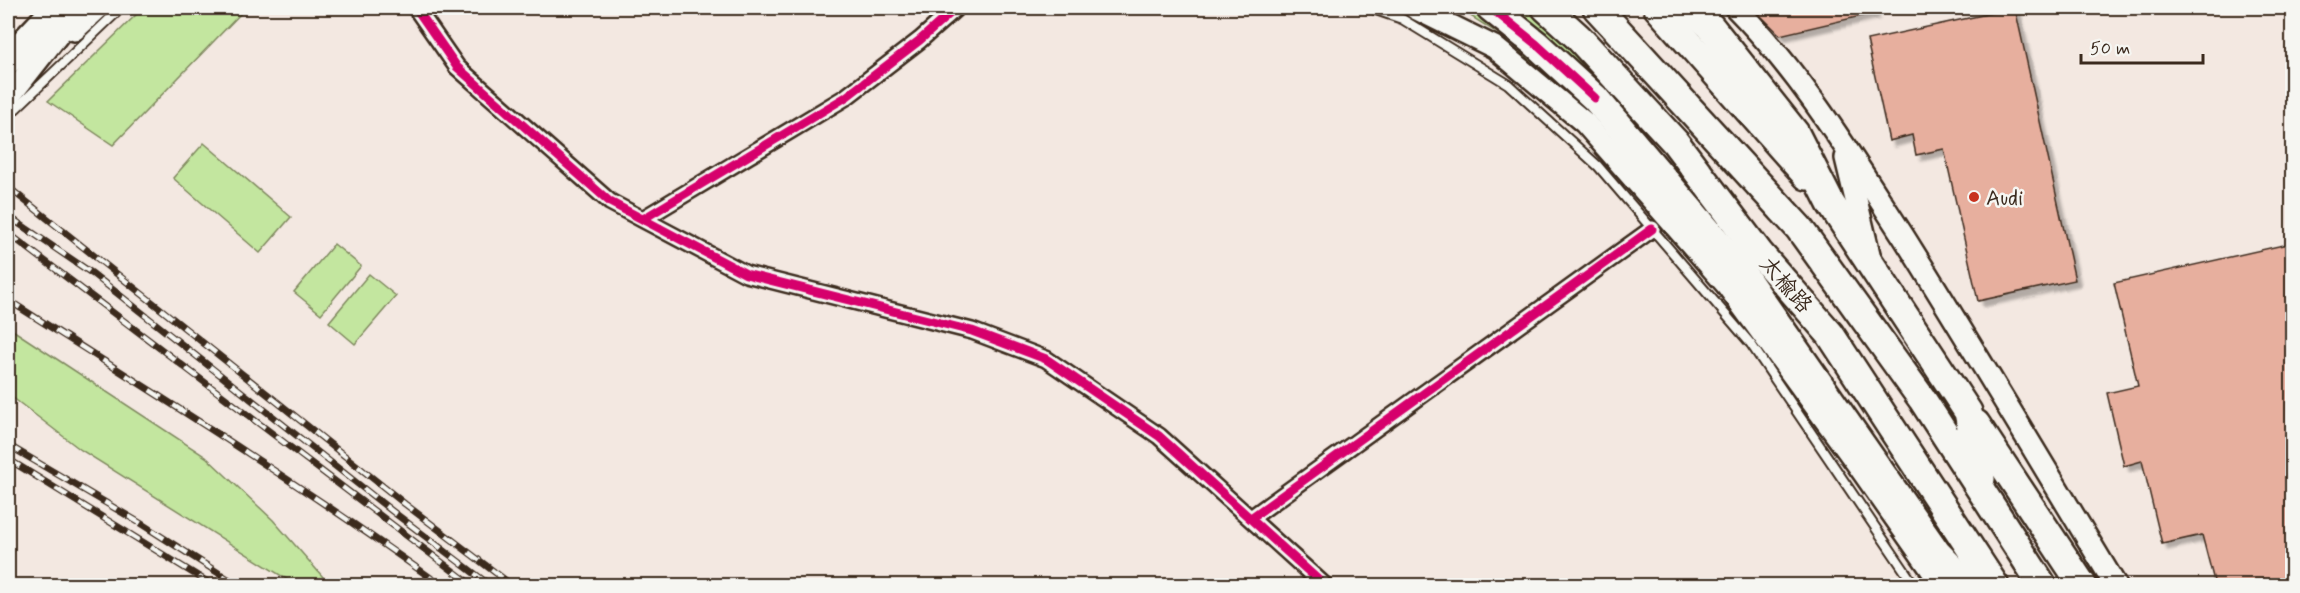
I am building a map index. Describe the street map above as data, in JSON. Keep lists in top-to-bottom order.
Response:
{
  "streets": {
    "highway": ["太榆路"]
  },
  "places": ["Audi"],
  "scale_bar": "50 m"
}
